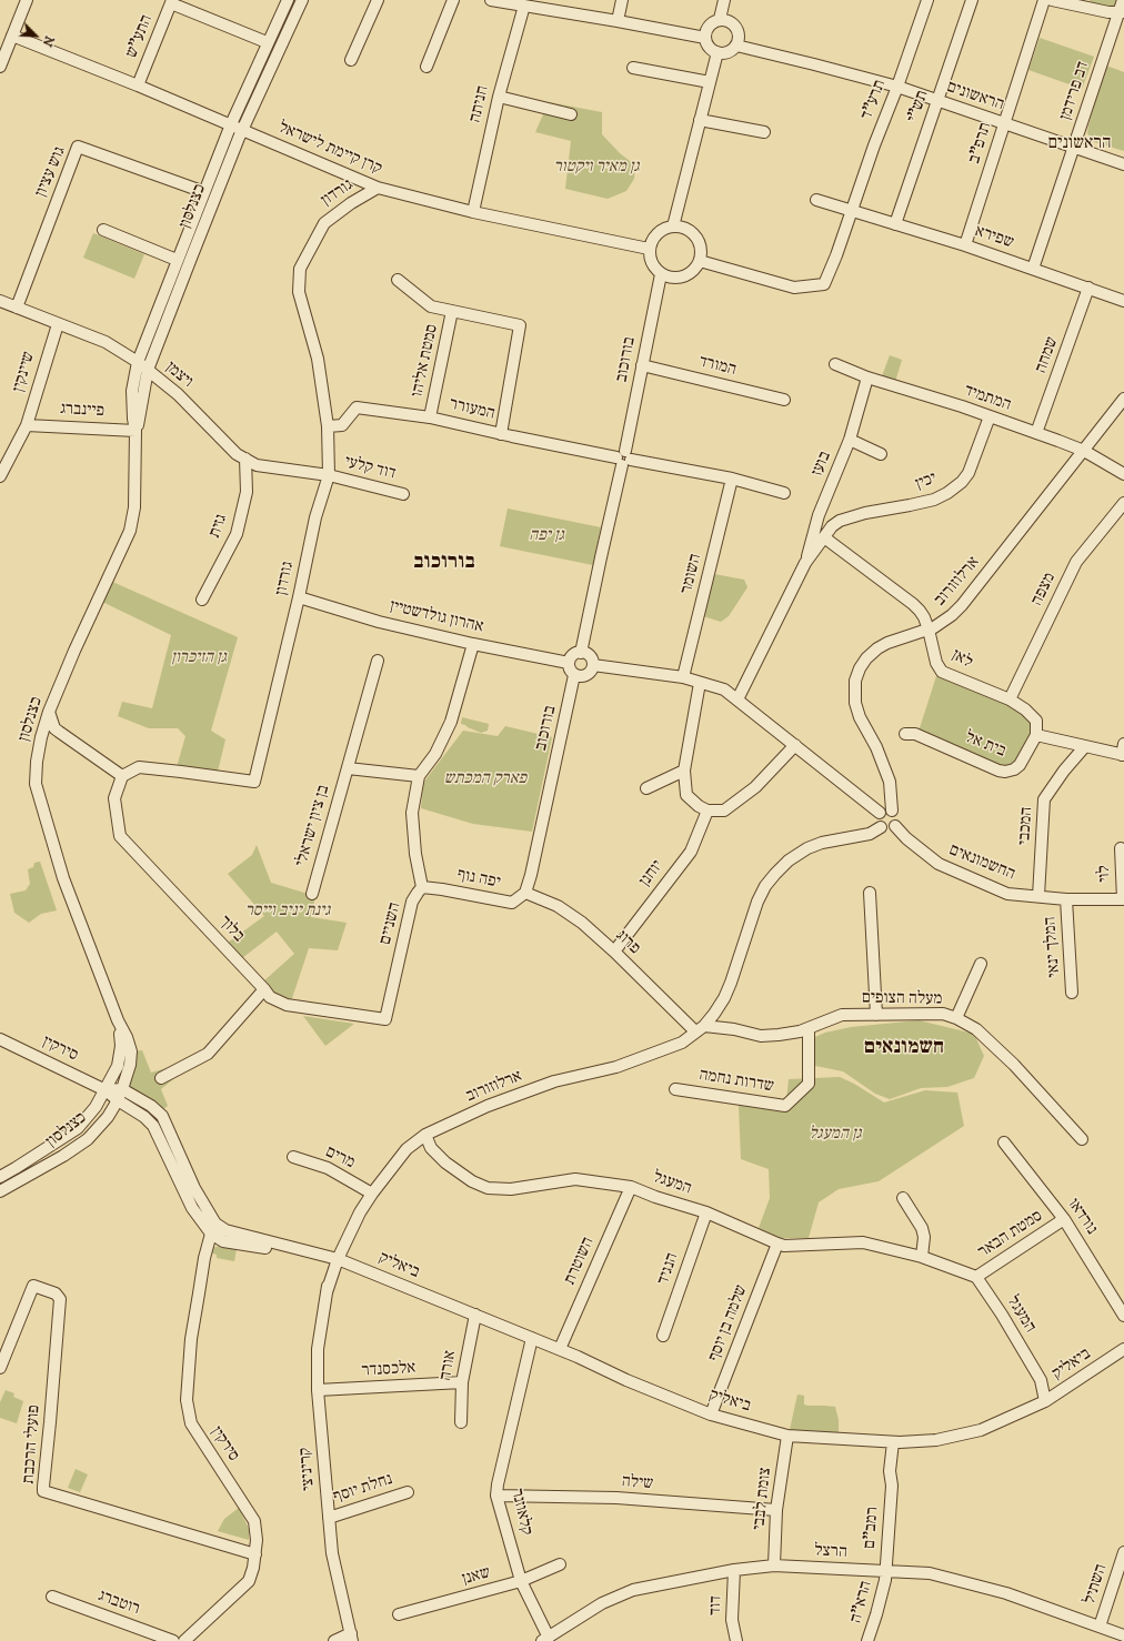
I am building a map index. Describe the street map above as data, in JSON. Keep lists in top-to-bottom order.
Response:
{
  "streets": {
    "street": [
      "התע\"ש",
      "דב פרידמן",
      "הראשונים",
      "תרע\"ד",
      "חניתה",
      "תש\"י",
      "תרפ\"ב",
      "קרן קיימת לישראל",
      "גוש עציון",
      "גורדון",
      "כצנלסון",
      "שפירא",
      "שמחה",
      "בורוכוב",
      "סמטת אליהו",
      "המורד",
      "שיינקין",
      "ויצמן",
      "המתמיד",
      "המעורר",
      "פיינברג",
      "בועז",
      "דוד קלעי",
      "יכין",
      "גזית",
      "השומר",
      "ארלוזורוב",
      "מצפה",
      "אהרון גולדשטיין",
      "לאן",
      "בית אל",
      "בן ציון ישראלי",
      "המכבי",
      "החשמונאים",
      "יוחנן",
      "לוי",
      "יפה נוף",
      "השניים",
      "בלוך",
      "פרוג",
      "המלך ינאי",
      "מעלה הצופים",
      "סירקין",
      "שדרות נחמה",
      "מרים",
      "המעגל",
      "נורדאו",
      "סמטת הבאר",
      "השוטרת",
      "ביאליק",
      "הנגיד",
      "שלמה בן יוסף",
      "אורה",
      "אלכסנדר",
      "פועלי הרכבת",
      "קריניצי",
      "שילה",
      "נחלת יוסף",
      "צומת לבבי",
      "קלאוזנר",
      "רמב\"ם",
      "הרצל",
      "שאנן",
      "השתיל",
      "הרא\"ה",
      "רוטברג",
      "דוד"
    ]
  },
  "crossings": [
    ["התע\"ש", "קרן קיימת לישראל"],
    ["דב פרידמן", "הראשונים"],
    ["דב פרידמן", "שפירא"],
    ["הראשונים", "תרע\"ד"],
    ["הראשונים", "תש\"י"],
    ["הראשונים", "תרפ\"ב"],
    ["תרע\"ד", "שפירא"],
    ["חניתה", "קרן קיימת לישראל"],
    ["תש\"י", "שפירא"],
    ["תרפ\"ב", "שפירא"],
    ["קרן קיימת לישראל", "גורדון"],
    ["קרן קיימת לישראל", "כצנלסון"],
    ["קרן קיימת לישראל", "בורוכוב"],
    ["גוש עציון", "כצנלסון"],
    ["גוש עציון", "ויצמן"],
    ["גורדון", "ויצמן"],
    ["גורדון", "המעורר"],
    ["גורדון", "דוד קלעי"],
    ["גורדון", "אהרון גולדשטיין"],
    ["גורדון", "בלוך"],
    ["כצנלסון", "ויצמן"],
    ["כצנלסון", "פיינברג"],
    ["כצנלסון", "סירקין"],
    ["שפירא", "שמחה"],
    ["שמחה", "המתמיד"],
    ["בורוכוב", "המורד"],
    ["בורוכוב", "המעורר"],
    ["בורוכוב", "אהרון גולדשטיין"],
    ["בורוכוב", "יפה נוף"],
    ["בורוכוב", "פרוג"],
    ["סמטת אליהו", "המעורר"],
    ["שיינקין", "ויצמן"],
    ["שיינקין", "פיינברג"],
    ["ויצמן", "דוד קלעי"],
    ["ויצמן", "גזית"],
    ["המתמיד", "בועז"],
    ["המתמיד", "יכין"],
    ["המתמיד", "ארלוזורוב"],
    ["המעורר", "השומר"],
    ["בועז", "לאן"],
    ["ארלוזורוב", "לאן"],
    ["ארלוזורוב", "החשמונאים"],
    ["ארלוזורוב", "פרוג"],
    ["ארלוזורוב", "מעלה הצופים"],
    ["ארלוזורוב", "מרים"],
    ["ארלוזורוב", "המעגל"],
    ["ארלוזורוב", "ביאליק"],
    ["ארלוזורוב", "קריניצי"],
    ["מצפה", "לאן"],
    ["אהרון גולדשטיין", "השניים"],
    ["לאן", "בית אל"],
    ["בן ציון ישראלי", "השניים"],
    ["המכבי", "החשמונאים"],
    ["החשמונאים", "לוי"],
    ["החשמונאים", "המלך ינאי"],
    ["יוחנן", "פרוג"],
    ["יפה נוף", "השניים"],
    ["יפה נוף", "פרוג"],
    ["השניים", "בלוך"],
    ["פרוג", "מעלה הצופים"],
    ["מעלה הצופים", "שדרות נחמה"],
    ["סירקין", "ביאליק"],
    ["סירקין", "פועלי הרכבת"],
    ["המעגל", "סמטת הבאר"],
    ["המעגל", "השוטרת"],
    ["המעגל", "ביאליק"],
    ["המעגל", "הנגיד"],
    ["המעגל", "שלמה בן יוסף"],
    ["נורדאו", "סמטת הבאר"],
    ["השוטרת", "ביאליק"],
    ["ביאליק", "שלמה בן יוסף"],
    ["ביאליק", "אורה"],
    ["ביאליק", "קריניצי"],
    ["ביאליק", "צומת לבבי"],
    ["ביאליק", "קלאוזנר"],
    ["ביאליק", "רמב\"ם"],
    ["אורה", "אלכסנדר"],
    ["אלכסנדר", "קריניצי"],
    ["קריניצי", "נחלת יוסף"],
    ["שילה", "צומת לבבי"],
    ["שילה", "קלאוזנר"],
    ["צומת לבבי", "הרצל"],
    ["קלאוזנר", "הרצל"],
    ["קלאוזנר", "שאנן"],
    ["רמב\"ם", "הרצל"],
    ["רמב\"ם", "הרא\"ה"],
    ["הרצל", "השתיל"],
    ["הרצל", "הרא\"ה"],
    ["הרצל", "דוד"]
  ],
  "districts": ["הראשונים", "בורוכוב", "חשמונאים"],
  "parks": [
    "גן מאיר ויקטור",
    "גן יפה",
    "גן הזיכרון",
    "פארק המכתש",
    "גינת יניב וייסר",
    "גן המעגל"
  ],
  "north": "bottom right"
}
